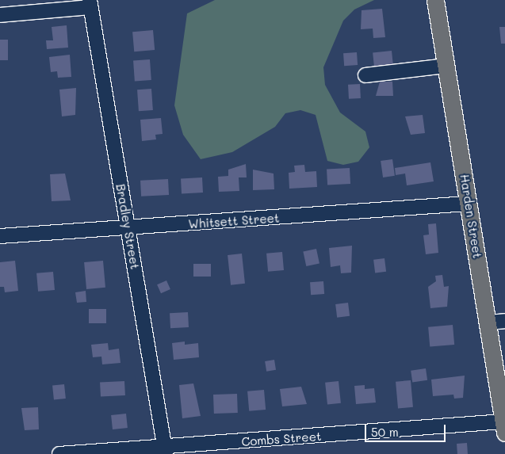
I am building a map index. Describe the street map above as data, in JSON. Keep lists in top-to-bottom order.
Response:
{
  "streets": {
    "main road": ["Harden Street"],
    "street": ["Whitsett Street", "Bradley Street", "Combs Street"]
  },
  "crossings": [
    ["Harden Street", "Whitsett Street"],
    ["Harden Street", "Combs Street"],
    ["Whitsett Street", "Bradley Street"],
    ["Bradley Street", "Combs Street"]
  ],
  "scale_bar": "50 m"
}
